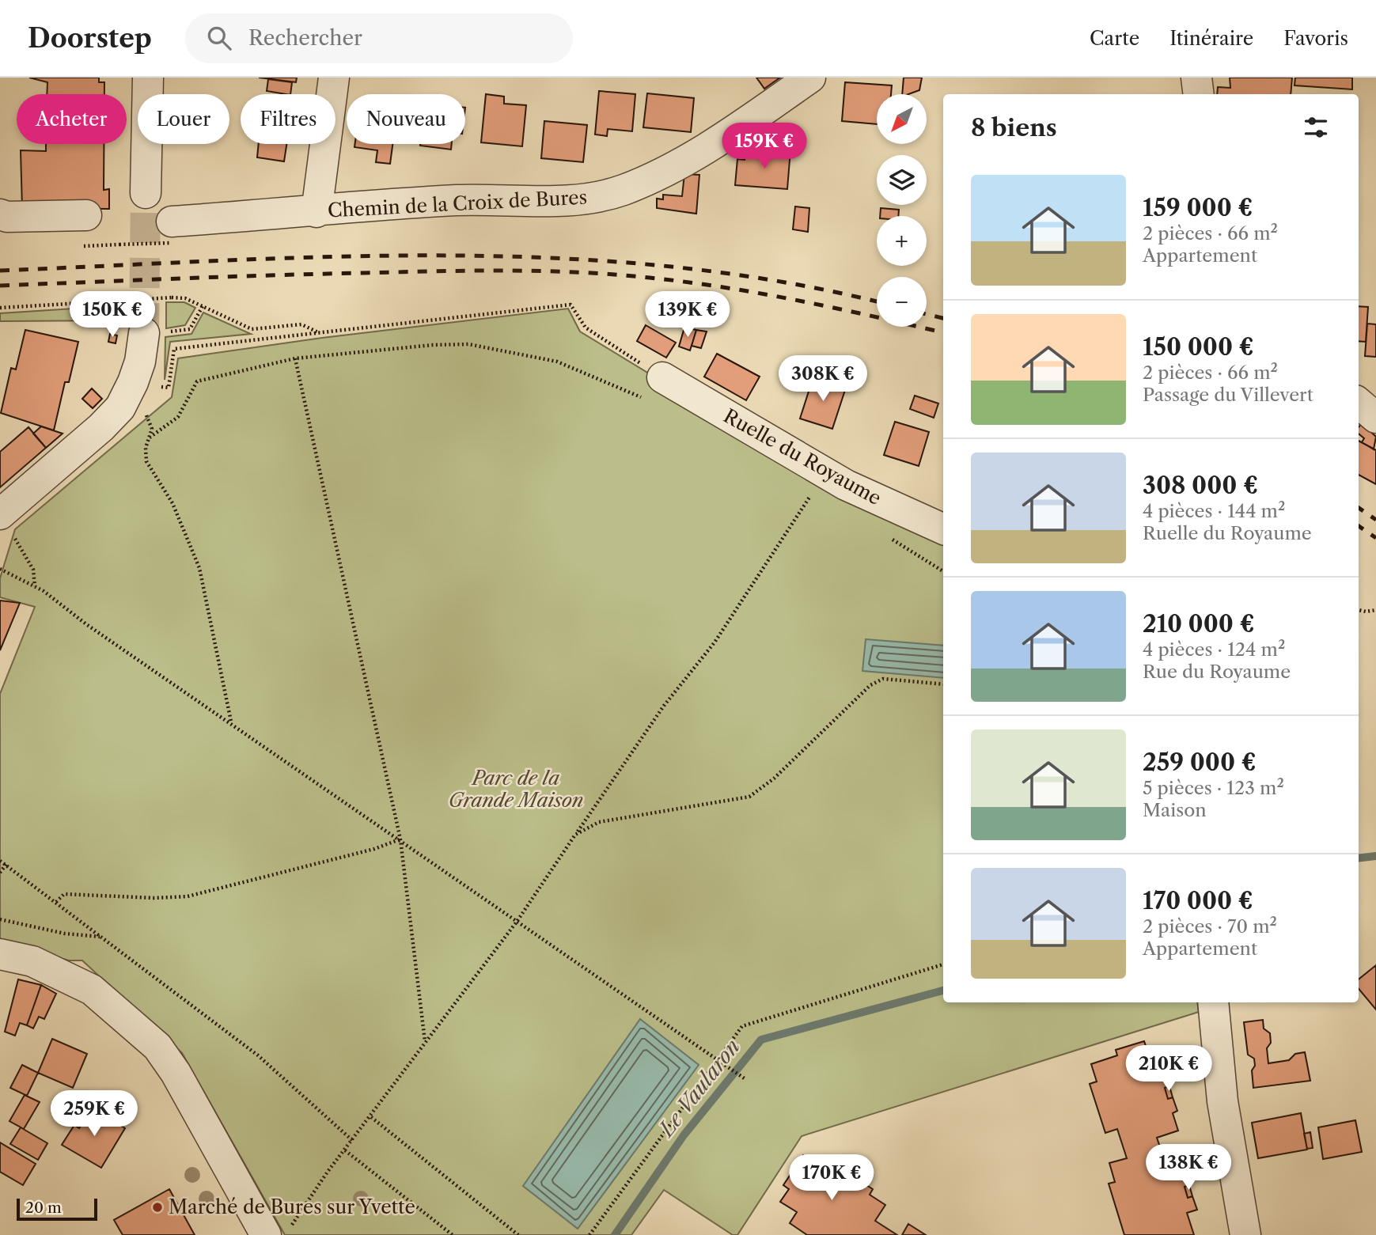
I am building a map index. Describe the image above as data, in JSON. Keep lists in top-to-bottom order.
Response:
{
  "streets": {
    "street": ["Chemin de la Croix de Bures", "Ruelle du Royaume"]
  },
  "water": ["Le Vaularon"],
  "parks": ["Parc de la Grande Maison"],
  "places": ["Marché de Bures sur Yvette"],
  "scale_bar": "20 m",
  "north": "bottom left",
  "page": {
    "header": "Doorstep",
    "search": "Rechercher",
    "nav": ["Carte", "Itinéraire", "Favoris"],
    "map_buttons": ["+", "−"],
    "chip": [
      "Acheter",
      "Louer",
      "Filtres",
      "Nouveau"
    ],
    "heading": "8 biens",
    "price": [
      "159K €",
      "150K €",
      "139K €",
      "308K €",
      "210K €",
      "259K €",
      "138K €",
      "170K €"
    ],
    "list": [
      {
        "name": "159 000 €",
        "note": "2 pièces · 66 m² · Appartement"
      },
      {
        "name": "150 000 €",
        "note": "2 pièces · 66 m² · Passage du Villevert"
      },
      {
        "name": "308 000 €",
        "note": "4 pièces · 144 m² · Ruelle du Royaume"
      },
      {
        "name": "210 000 €",
        "note": "4 pièces · 124 m² · Rue du Royaume"
      },
      {
        "name": "259 000 €",
        "note": "5 pièces · 123 m² · Maison"
      },
      {
        "name": "170 000 €",
        "note": "2 pièces · 70 m² · Appartement"
      }
    ],
    "scale": "20 m"
  }
}
